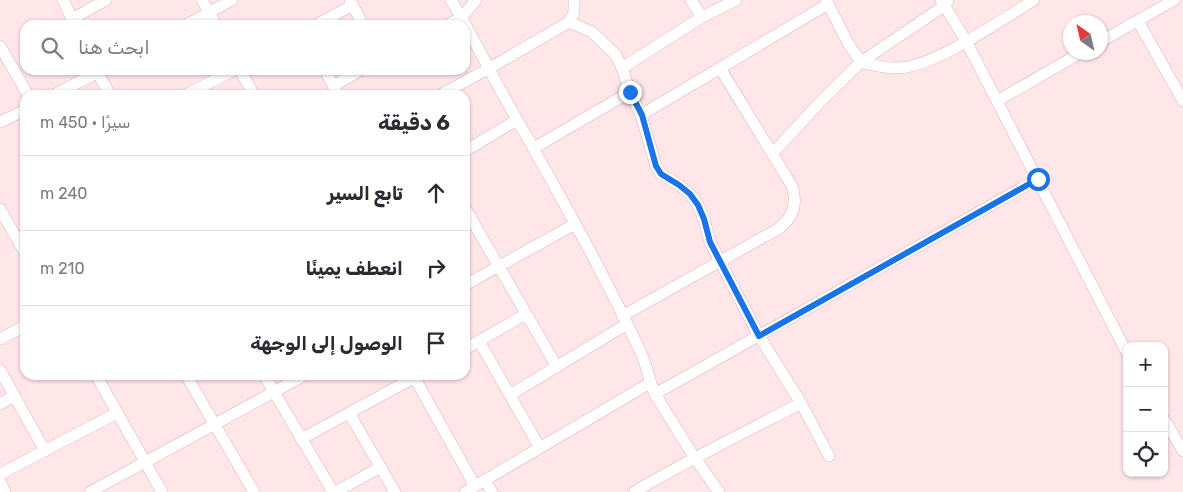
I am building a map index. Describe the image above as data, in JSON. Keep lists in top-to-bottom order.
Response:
{
  "north": "top left",
  "page": {
    "search": "ابحث هنا",
    "heading": ["6 دقيقة", "سيرًا · 450 m"],
    "list": [
      ["تابع السير", "240 m"],
      ["انعطف يمينًا", "210 m"],
      "الوصول إلى الوجهة"
    ],
    "map_buttons": ["+", "−"]
  }
}
